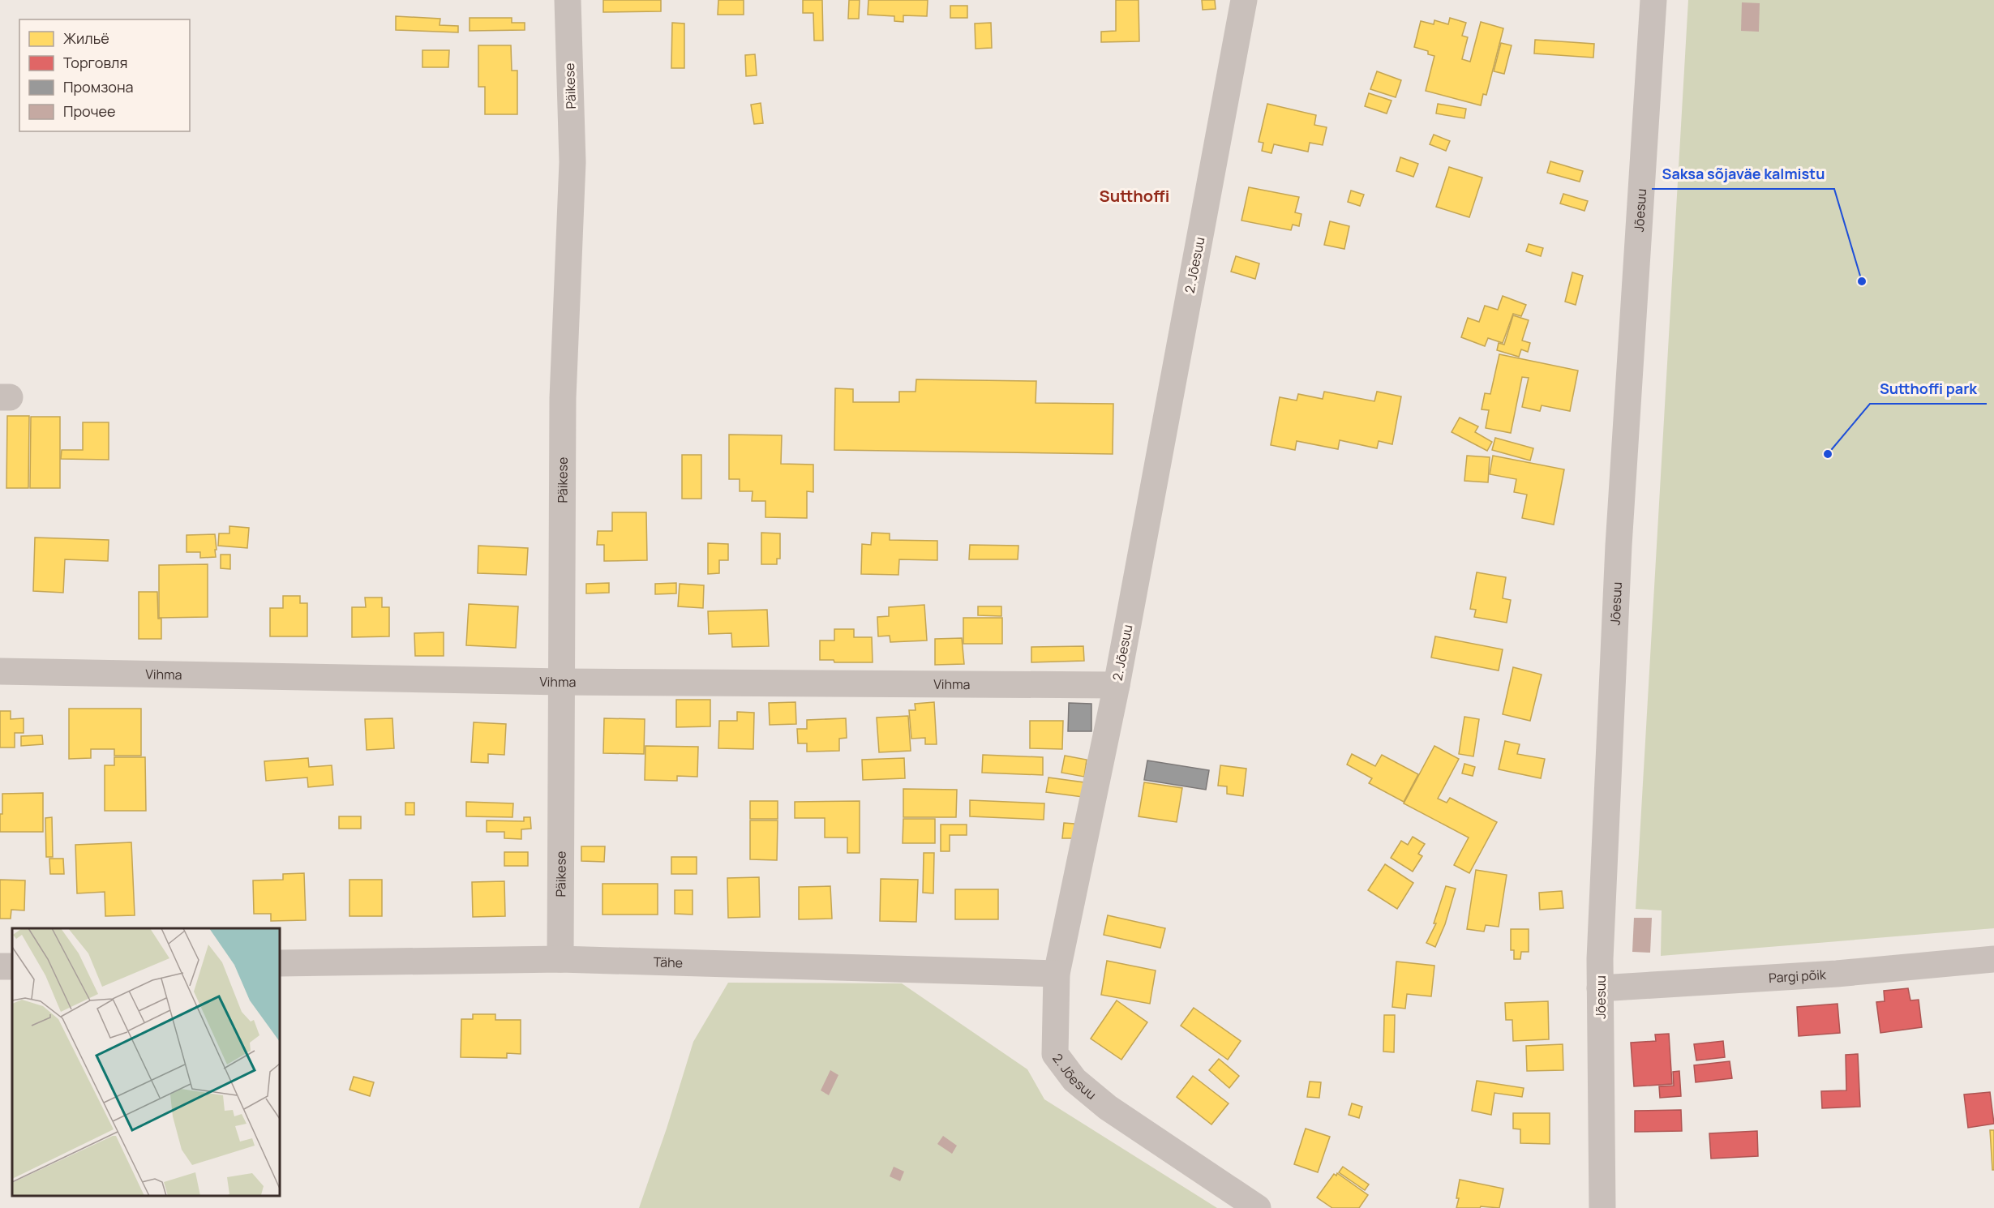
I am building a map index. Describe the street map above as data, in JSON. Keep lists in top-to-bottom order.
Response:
{
  "streets": {
    "street": [
      "Päikese",
      "Jõesuu",
      "2. Jõesuu",
      "Vihma",
      "Tähe",
      "Pargi põik"
    ]
  },
  "crossings": [
    ["Päikese", "Vihma"],
    ["Päikese", "Tähe"],
    ["Jõesuu", "Pargi põik"],
    ["2. Jõesuu", "Vihma"],
    ["2. Jõesuu", "Tähe"]
  ],
  "districts": ["Sutthoffi"],
  "places": ["Saksa sõjaväe kalmistu", "Sutthoffi park"],
  "legend": [
    "Жильё",
    "Торговля",
    "Промзона",
    "Прочее"
  ]
}
